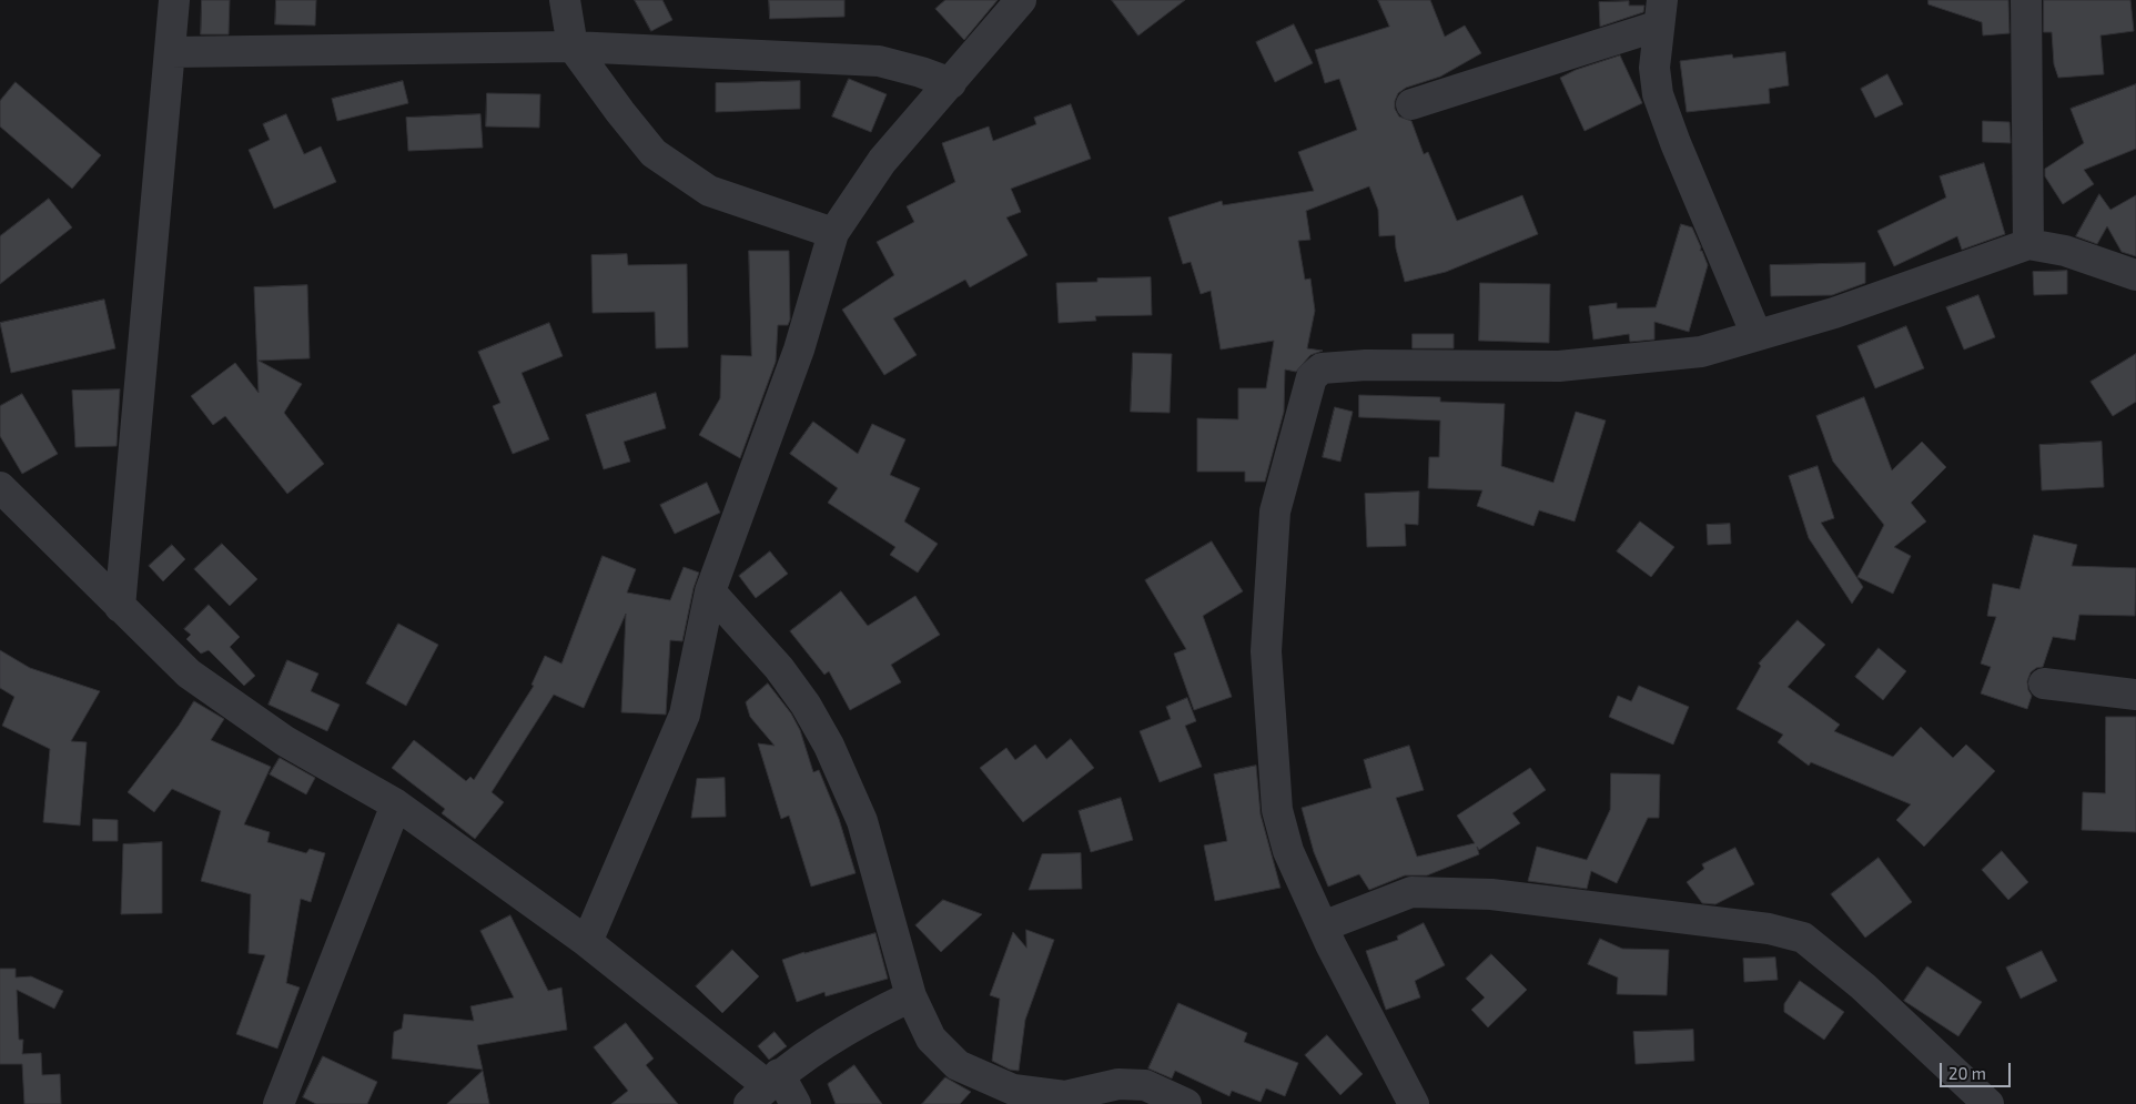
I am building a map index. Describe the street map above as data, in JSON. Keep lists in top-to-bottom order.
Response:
{
  "scale_bar": "20 m"
}
